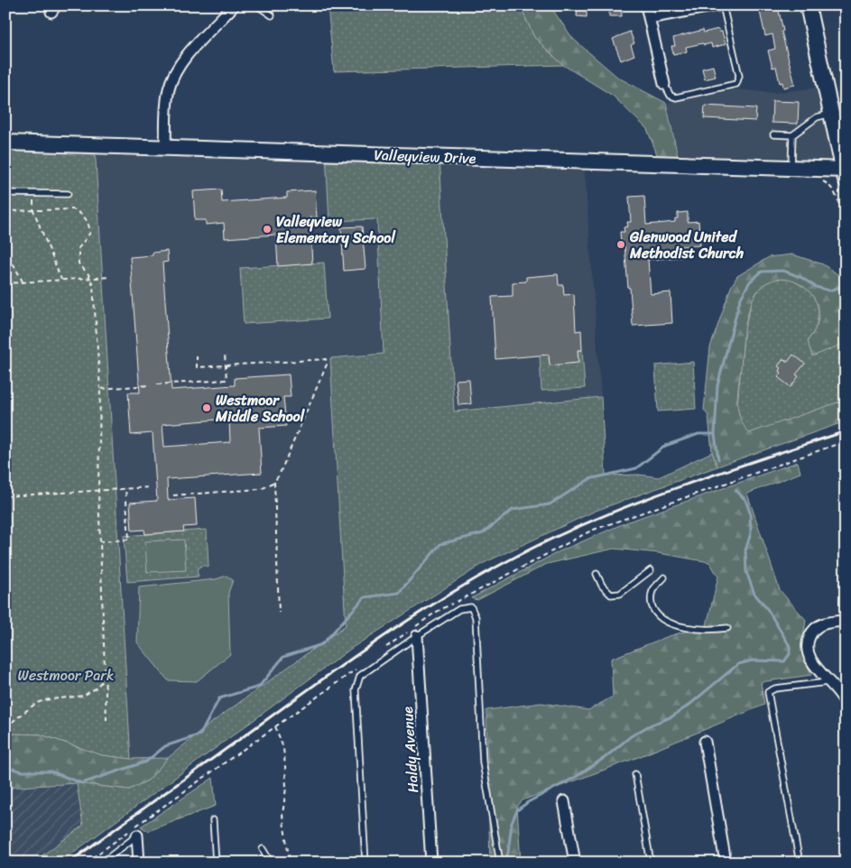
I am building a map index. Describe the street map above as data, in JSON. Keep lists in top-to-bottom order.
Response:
{
  "streets": {
    "street": ["Valleyview Drive", "Haldy Avenue"]
  },
  "parks": ["Westmoor Park"],
  "places": ["Valleyview Elementary School", "Glenwood United Methodist Church", "Westmoor Middle School"]
}
